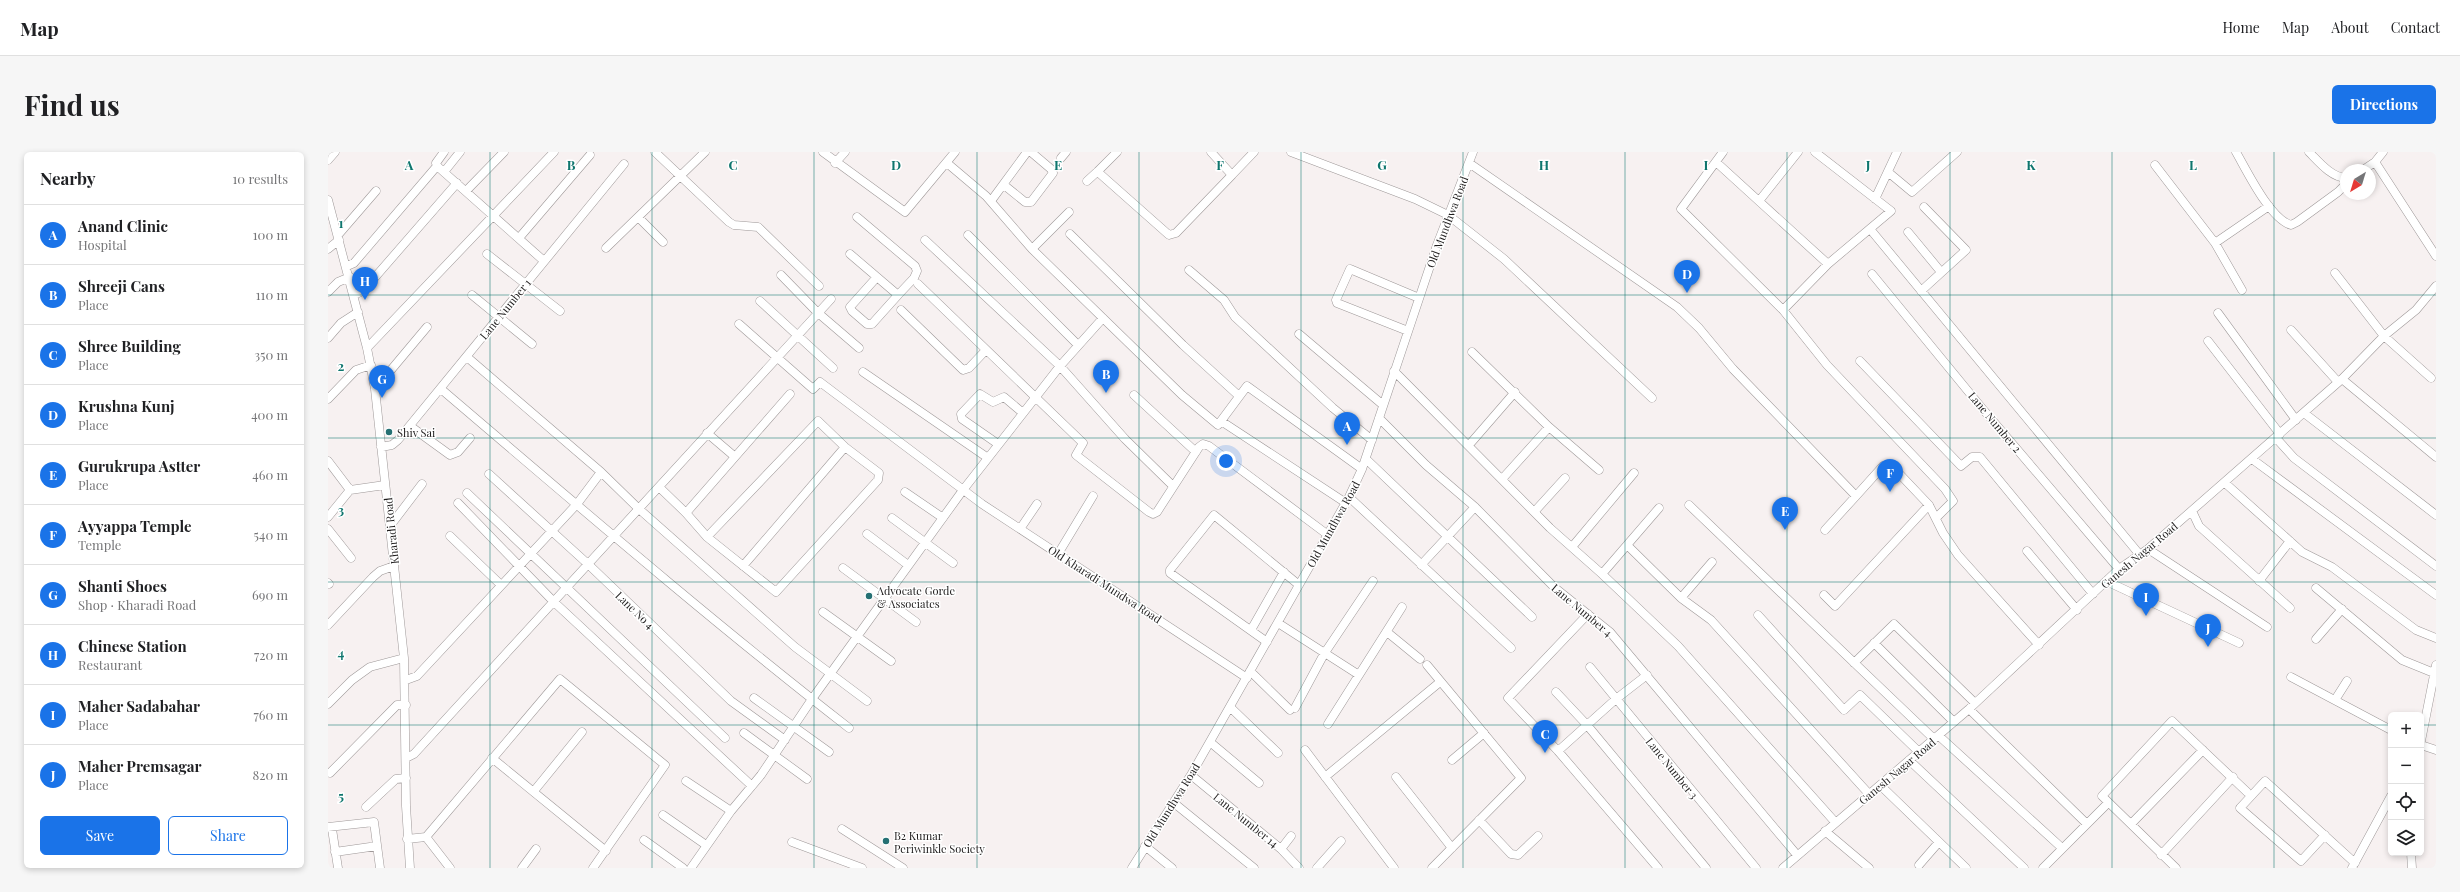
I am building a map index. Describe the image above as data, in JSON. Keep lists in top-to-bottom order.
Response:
{
  "streets": {
    "street": [
      "Old Mundhwa Road",
      "Lane Number 1",
      "Lane Number 2",
      "Kharadi Road",
      "Ganesh Nagar Road",
      "Old Kharadi Mundwa Road",
      "Lane No 4",
      "Lane Number 4",
      "Lane Number 3",
      "Lane Number 14"
    ]
  },
  "crossings": [
    ["Old Mundhwa Road", "Old Kharadi Mundwa Road"],
    ["Old Mundhwa Road", "Lane Number 4"],
    ["Old Mundhwa Road", "Lane Number 14"],
    ["Lane Number 1", "Kharadi Road"],
    ["Lane Number 2", "Ganesh Nagar Road"],
    ["Ganesh Nagar Road", "Lane Number 4"]
  ],
  "places": ["Shiv Sai", "Advocate Gorde & Associates", "B2 Kumar Periwinkle Society"],
  "north": "bottom left",
  "page": {
    "header": "Map",
    "nav": [
      "Home",
      "Map",
      "About",
      "Contact"
    ],
    "buttons": [
      "Directions",
      ["Save", "Share"]
    ],
    "title": "Find us",
    "heading": ["Nearby", "10 results"],
    "list": [
      {
        "mark": "A",
        "name": "Anand Clinic",
        "note": "Hospital",
        "value": "100 m"
      },
      {
        "mark": "B",
        "name": "Shreeji Cans",
        "note": "Place",
        "value": "110 m"
      },
      {
        "mark": "C",
        "name": "Shree Building",
        "note": "Place",
        "value": "350 m"
      },
      {
        "mark": "D",
        "name": "Krushna Kunj",
        "note": "Place",
        "value": "400 m"
      },
      {
        "mark": "E",
        "name": "Gurukrupa Astter",
        "note": "Place",
        "value": "460 m"
      },
      {
        "mark": "F",
        "name": "Ayyappa Temple",
        "note": "Temple",
        "value": "540 m"
      },
      {
        "mark": "G",
        "name": "Shanti Shoes",
        "note": "Shop · Kharadi Road",
        "value": "690 m"
      },
      {
        "mark": "H",
        "name": "Chinese Station",
        "note": "Restaurant",
        "value": "720 m"
      },
      {
        "mark": "I",
        "name": "Maher Sadabahar",
        "note": "Place",
        "value": "760 m"
      },
      {
        "mark": "J",
        "name": "Maher Premsagar",
        "note": "Place",
        "value": "820 m"
      }
    ],
    "pins": [
      "D",
      "H",
      "B",
      "G",
      "A",
      "F",
      "E",
      "I",
      "J",
      "C"
    ],
    "map_buttons": ["+", "−"]
  },
  "grid": {
    "columns": [
      "A",
      "B",
      "C",
      "D",
      "E",
      "F",
      "G",
      "H",
      "I",
      "J",
      "K",
      "L"
    ],
    "rows": [
      "1",
      "2",
      "3",
      "4",
      "5"
    ]
  }
}
